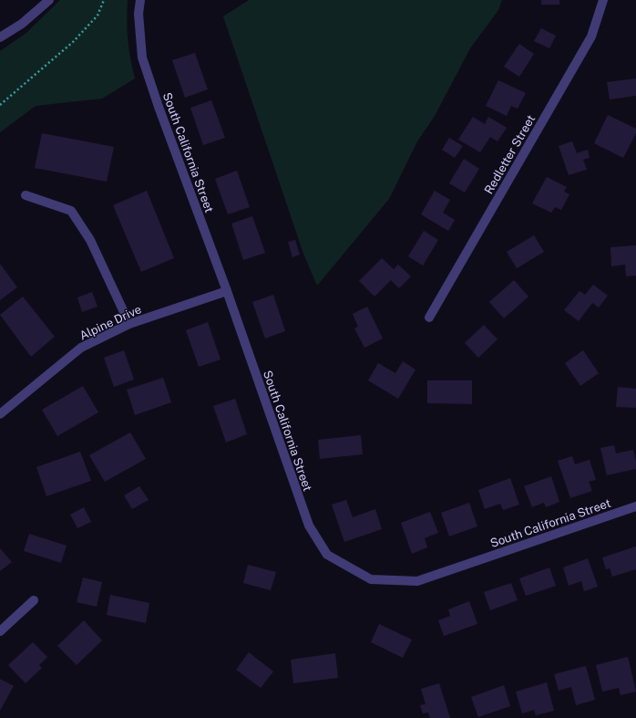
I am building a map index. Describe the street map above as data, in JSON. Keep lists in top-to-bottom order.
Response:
{
  "streets": {
    "street": ["South California Street", "Redletter Street", "Alpine Drive"]
  },
  "crossings": [
    ["South California Street", "Alpine Drive"]
  ]
}
